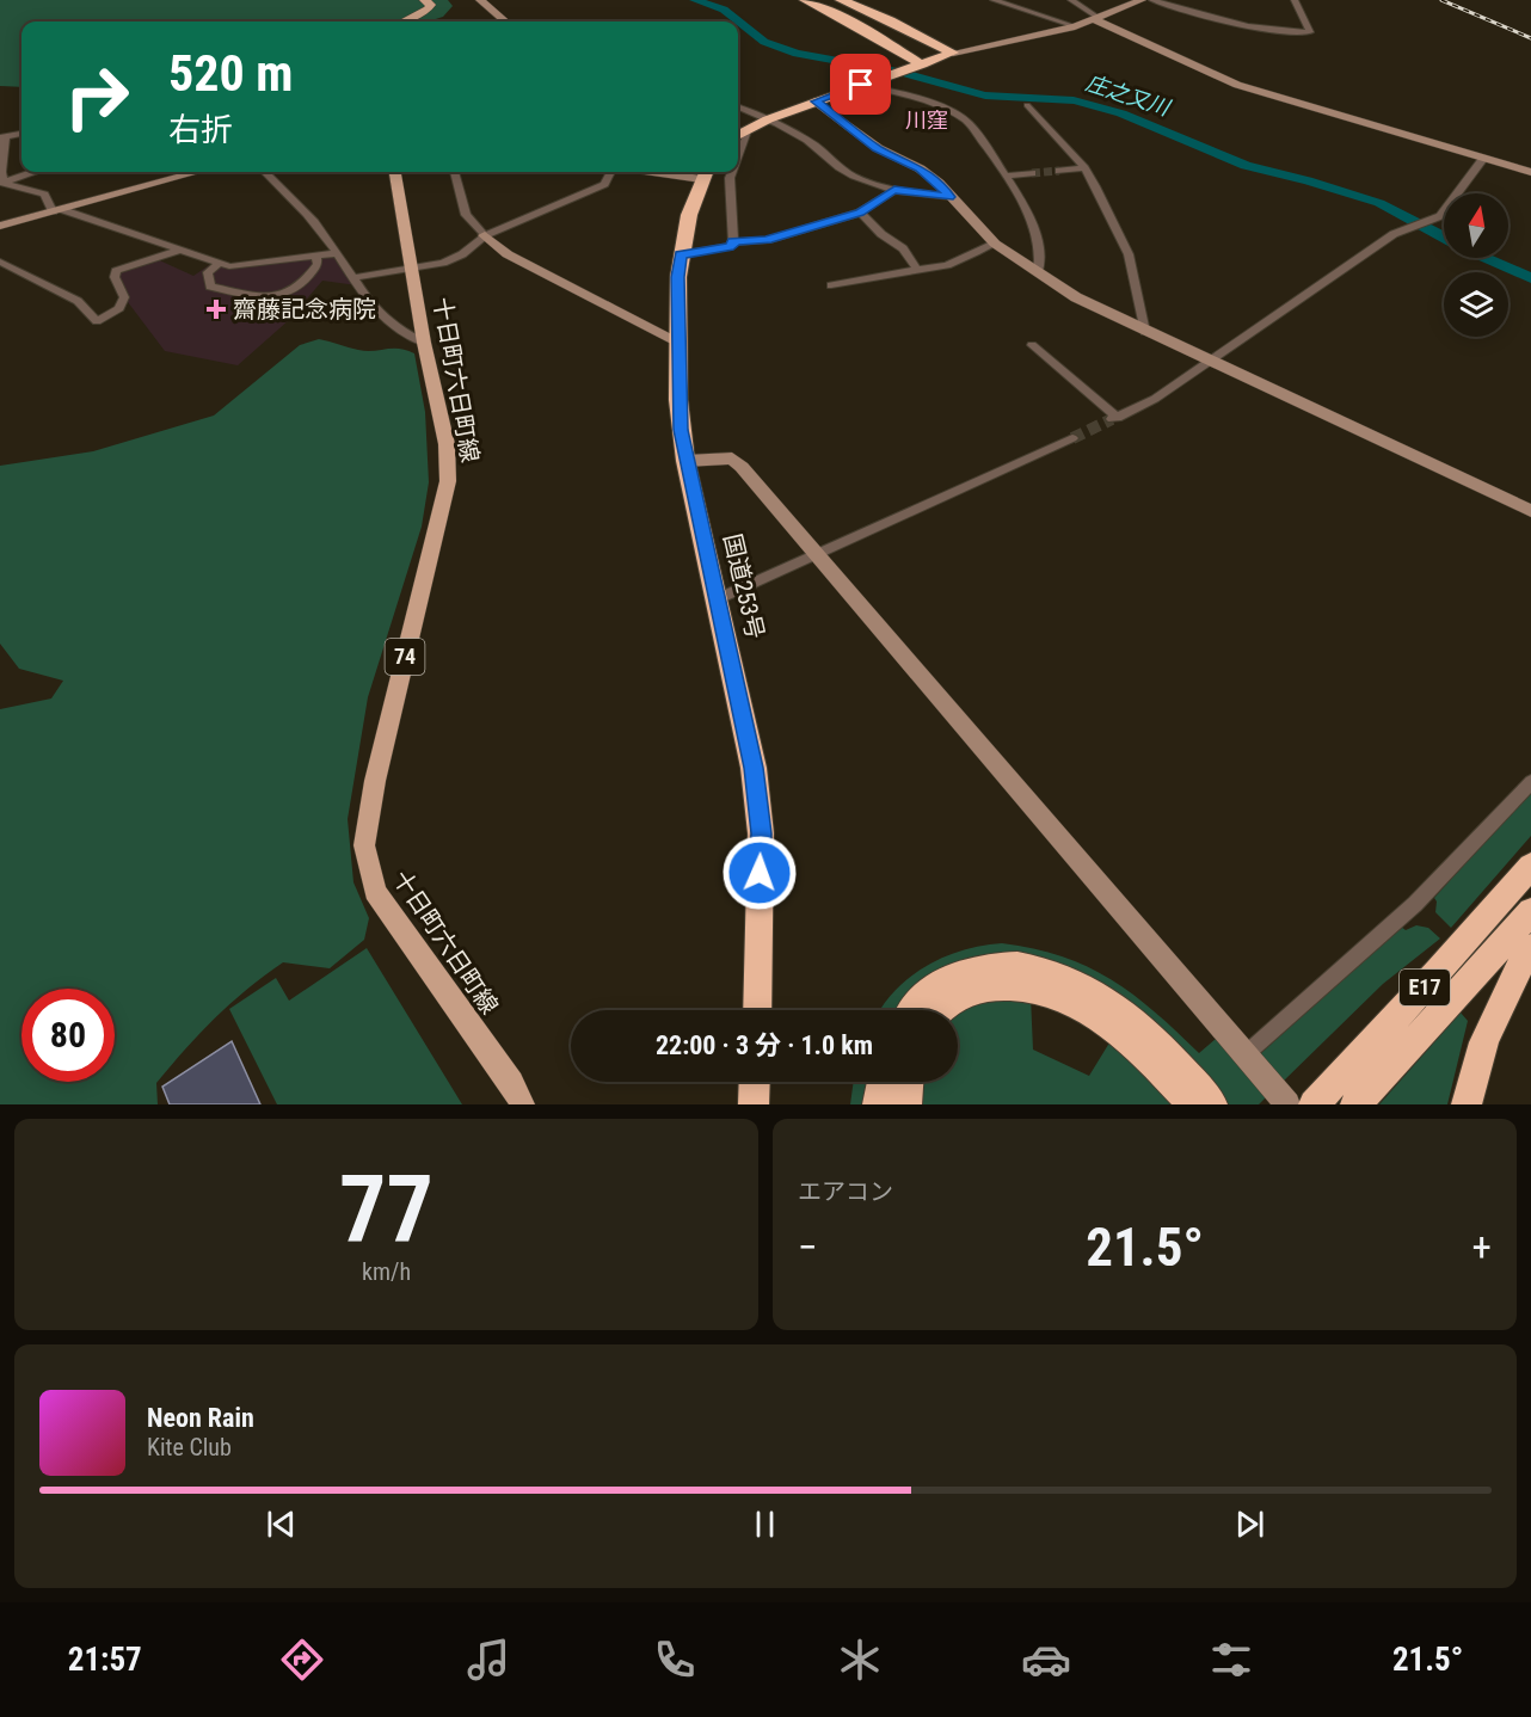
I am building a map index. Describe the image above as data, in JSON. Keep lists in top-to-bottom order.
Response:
{
  "streets": {
    "highway": ["国道253号", "E17"],
    "main road": ["十日町六日町線", "74"]
  },
  "districts": ["川窪"],
  "water": ["庄之又川"],
  "places": {
    "health": ["齋藤記念病院"]
  },
  "north": "top",
  "page": {
    "turn": ["520 m", "右折"],
    "limit": "80",
    "trip": "22:00 · 3 分 · 1.0 km",
    "tile": [
      ["77", "km/h"],
      "エアコン"
    ],
    "heat": ["−", "21.5°", "+"],
    "song": ["Neon Rain", "Kite Club"],
    "tabs": ["21:57", "21.5°"]
  }
}
